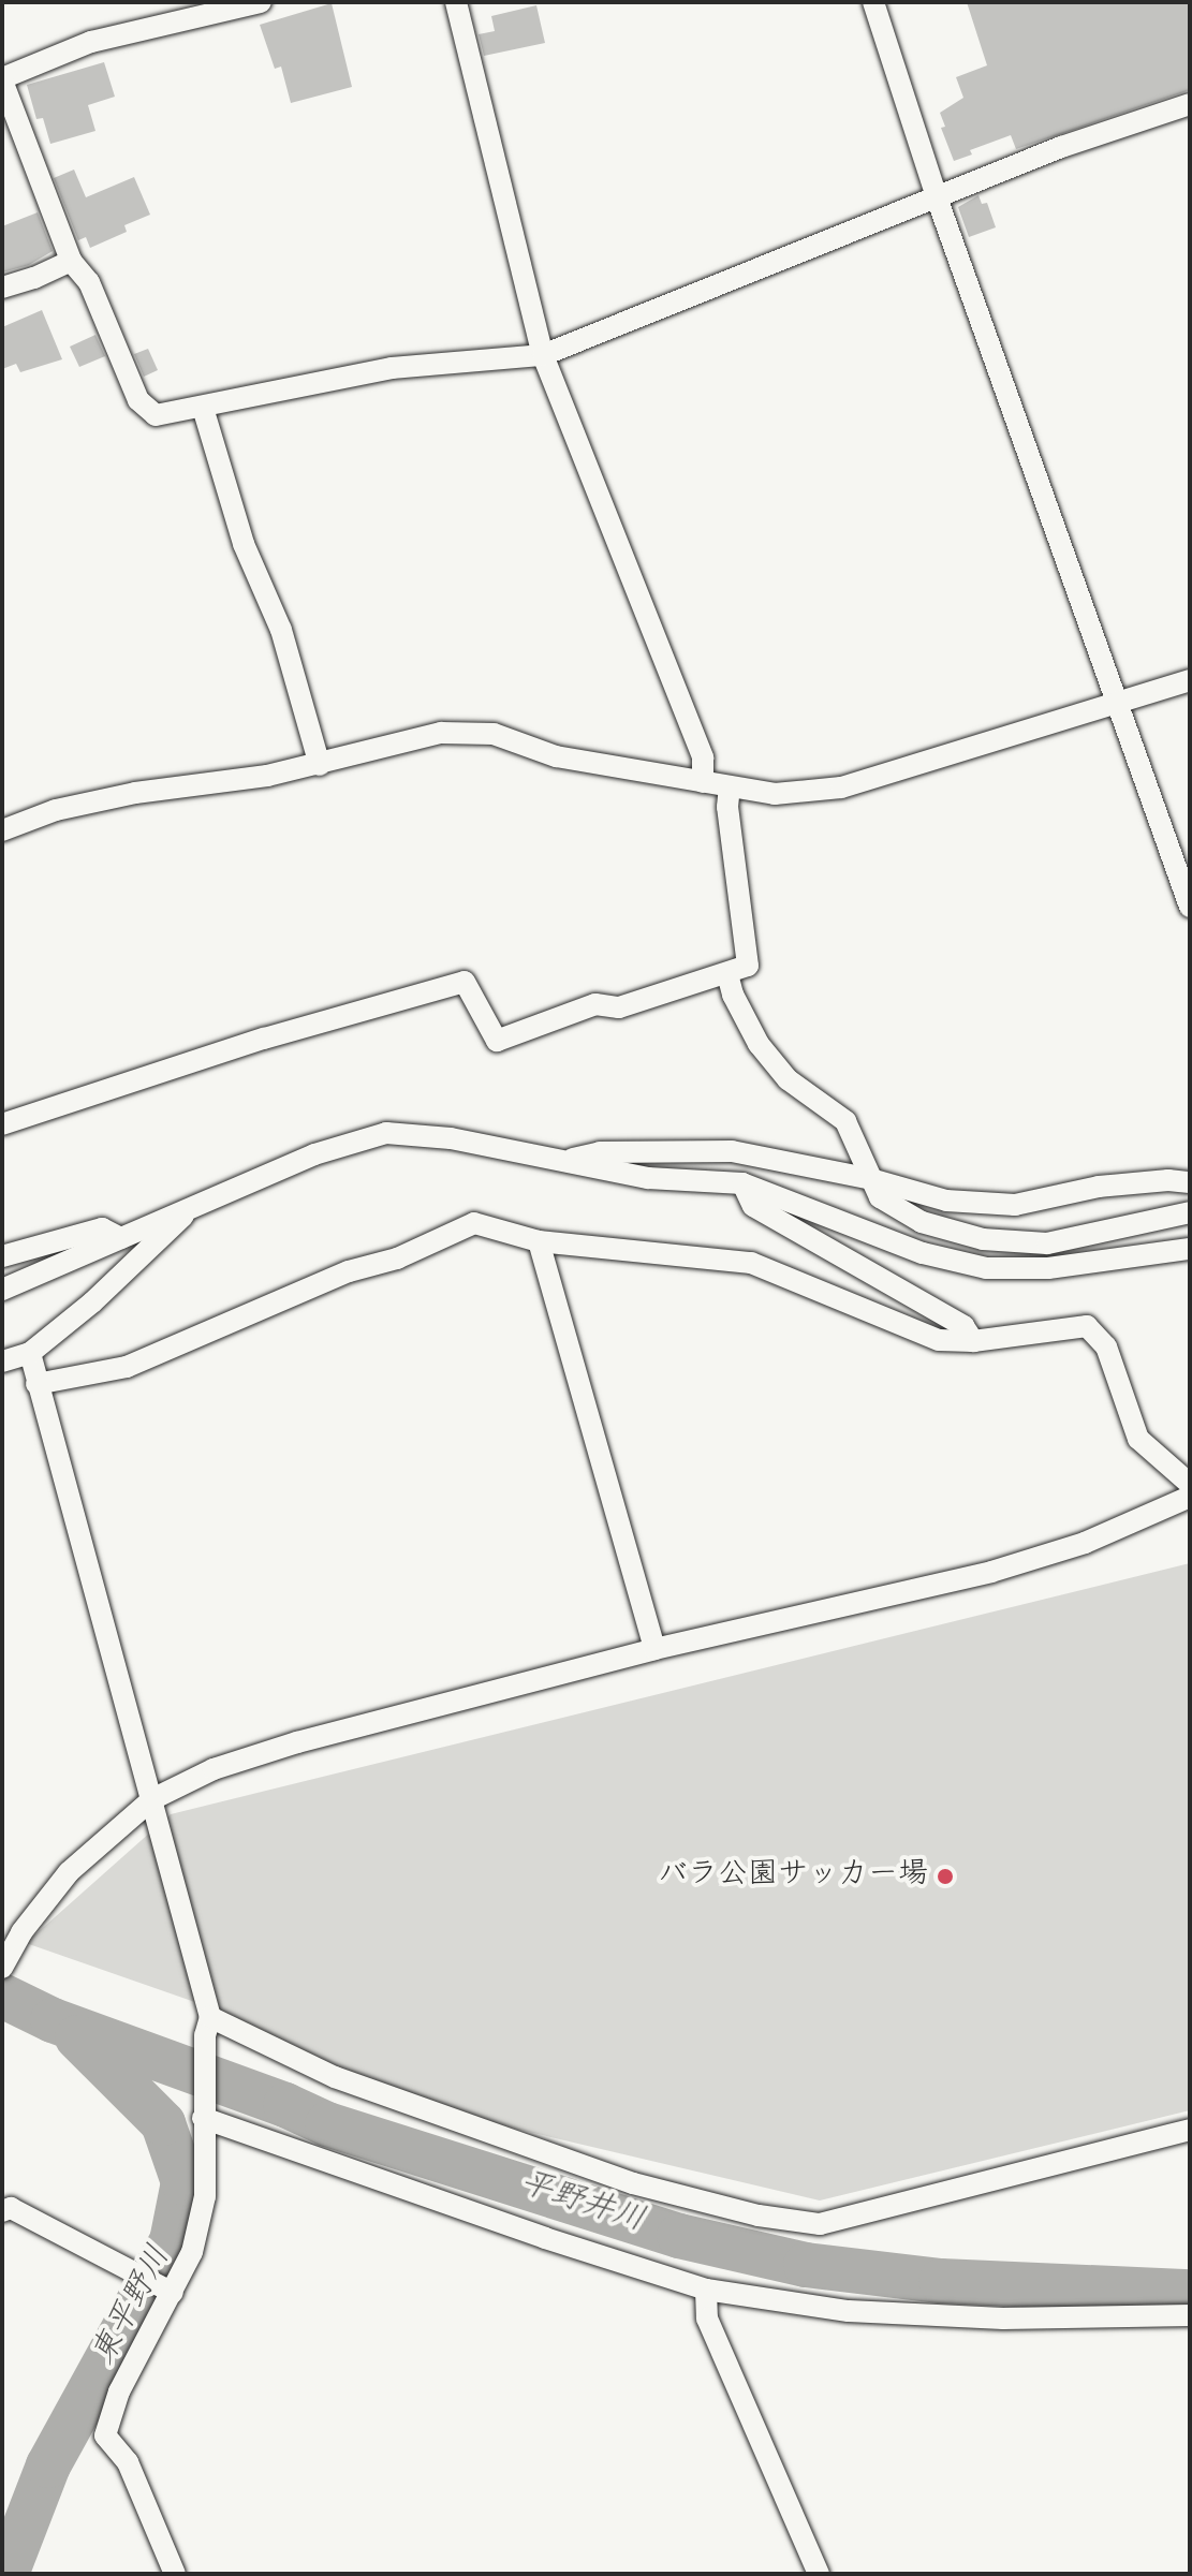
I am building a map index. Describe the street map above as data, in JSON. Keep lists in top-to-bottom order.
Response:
{
  "water": ["平野井川", "東平野川"],
  "places": ["バラ公園サッカー場"]
}
